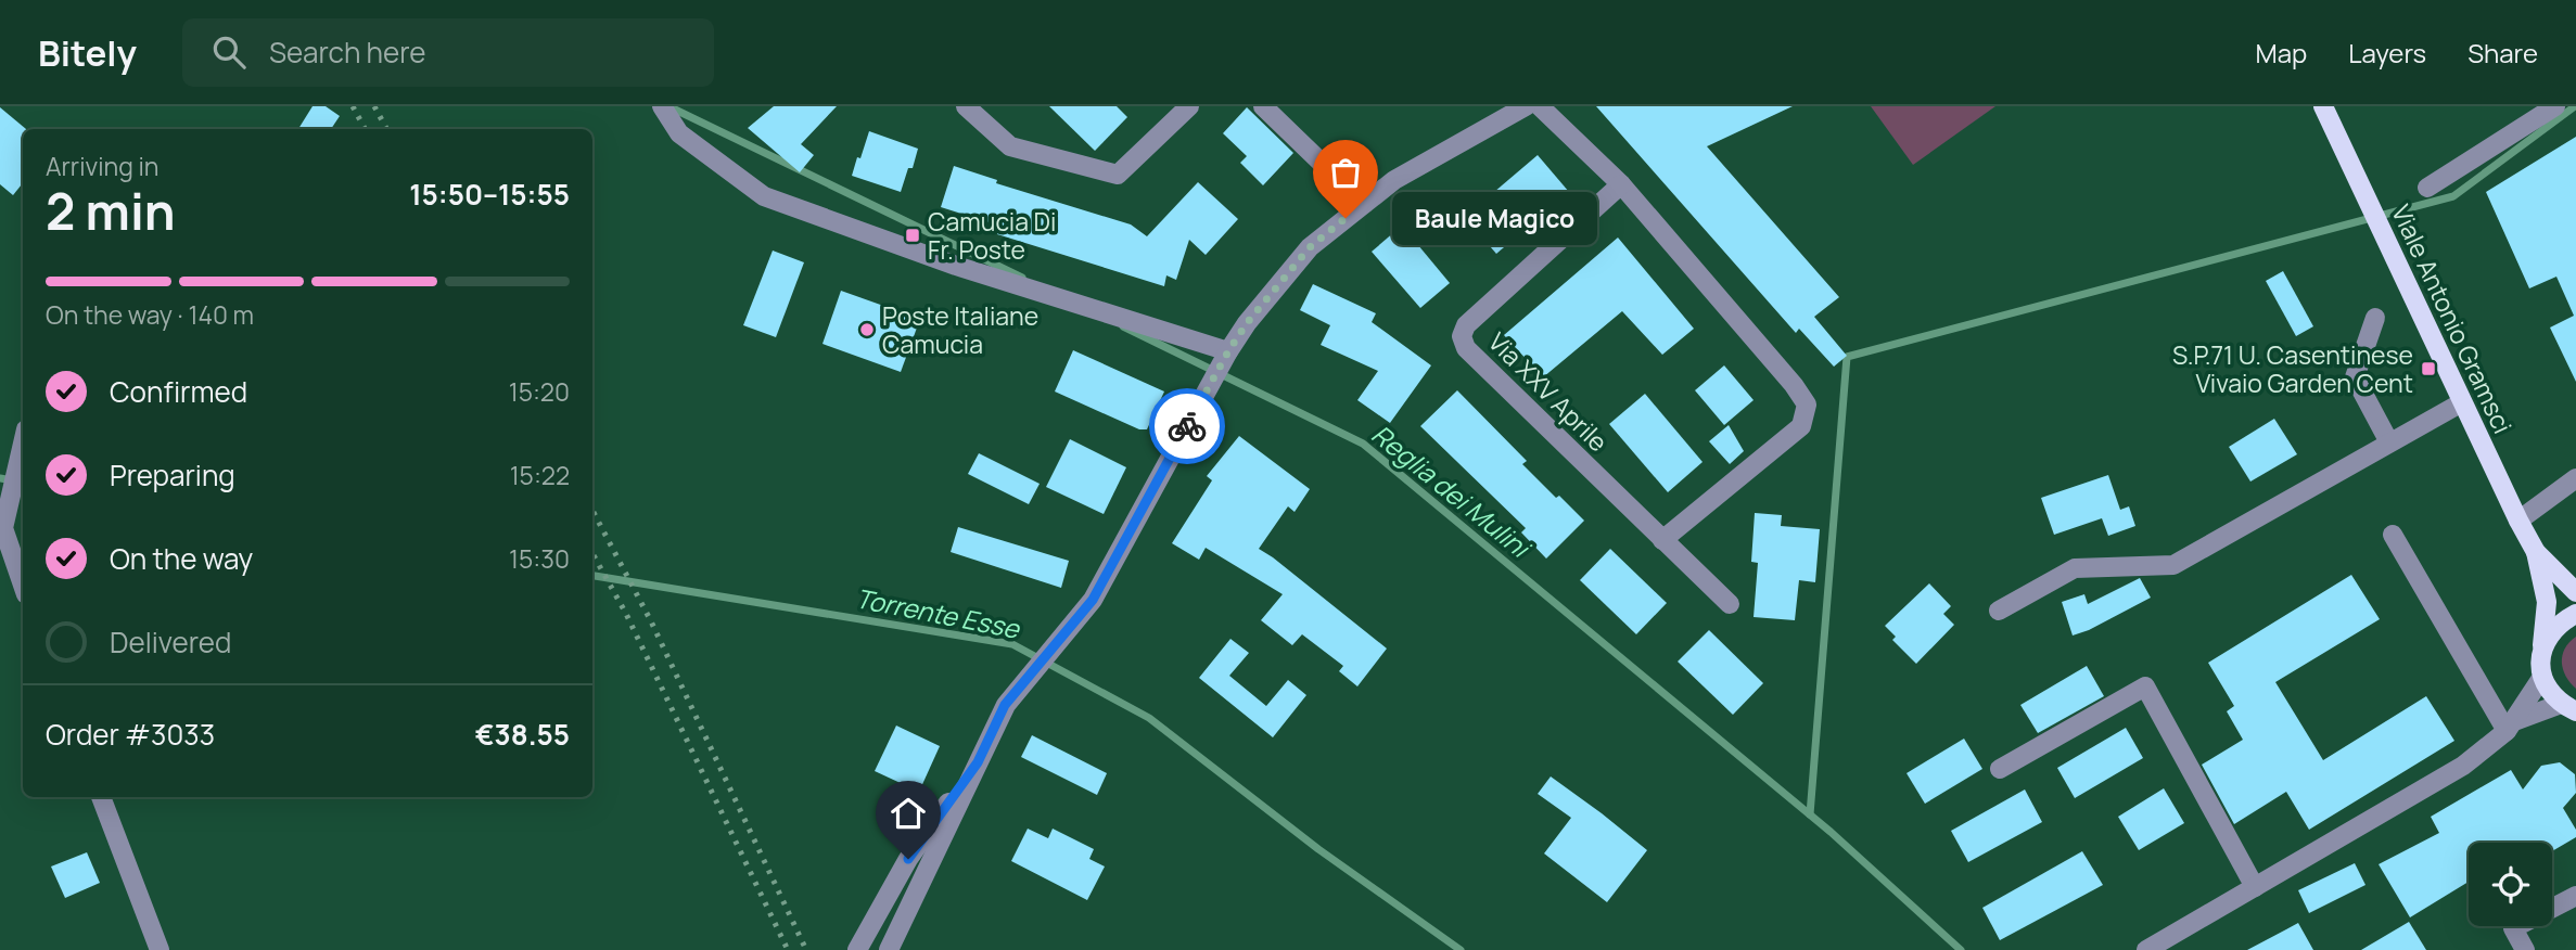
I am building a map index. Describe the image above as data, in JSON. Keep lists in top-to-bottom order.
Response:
{
  "streets": {
    "main road": ["Viale Antonio Gramsci"],
    "street": ["Via XXV Aprile"]
  },
  "water": ["Reglia dei Mulini", "Torrente Esse"],
  "places": {
    "other": ["Baule Magico", "Poste Italiane Camucia"],
    "transit": ["Camucia Di Fr. Poste", "S.P.71 U. Casentinese Vivaio Garden Cent"]
  },
  "page": {
    "header": "Bitely",
    "search": "Search here",
    "nav": ["Map", "Layers", "Share"],
    "heading": ["2 min", "Arriving in", "15:50–15:55"],
    "panel": ["Order #3033", "€38.55"],
    "bubble": "Baule Magico",
    "bar": "On the way · 140 m",
    "list": [
      ["Confirmed", "15:20"],
      ["Preparing", "15:22"],
      ["On the way", "15:30"],
      "Delivered"
    ]
  }
}
